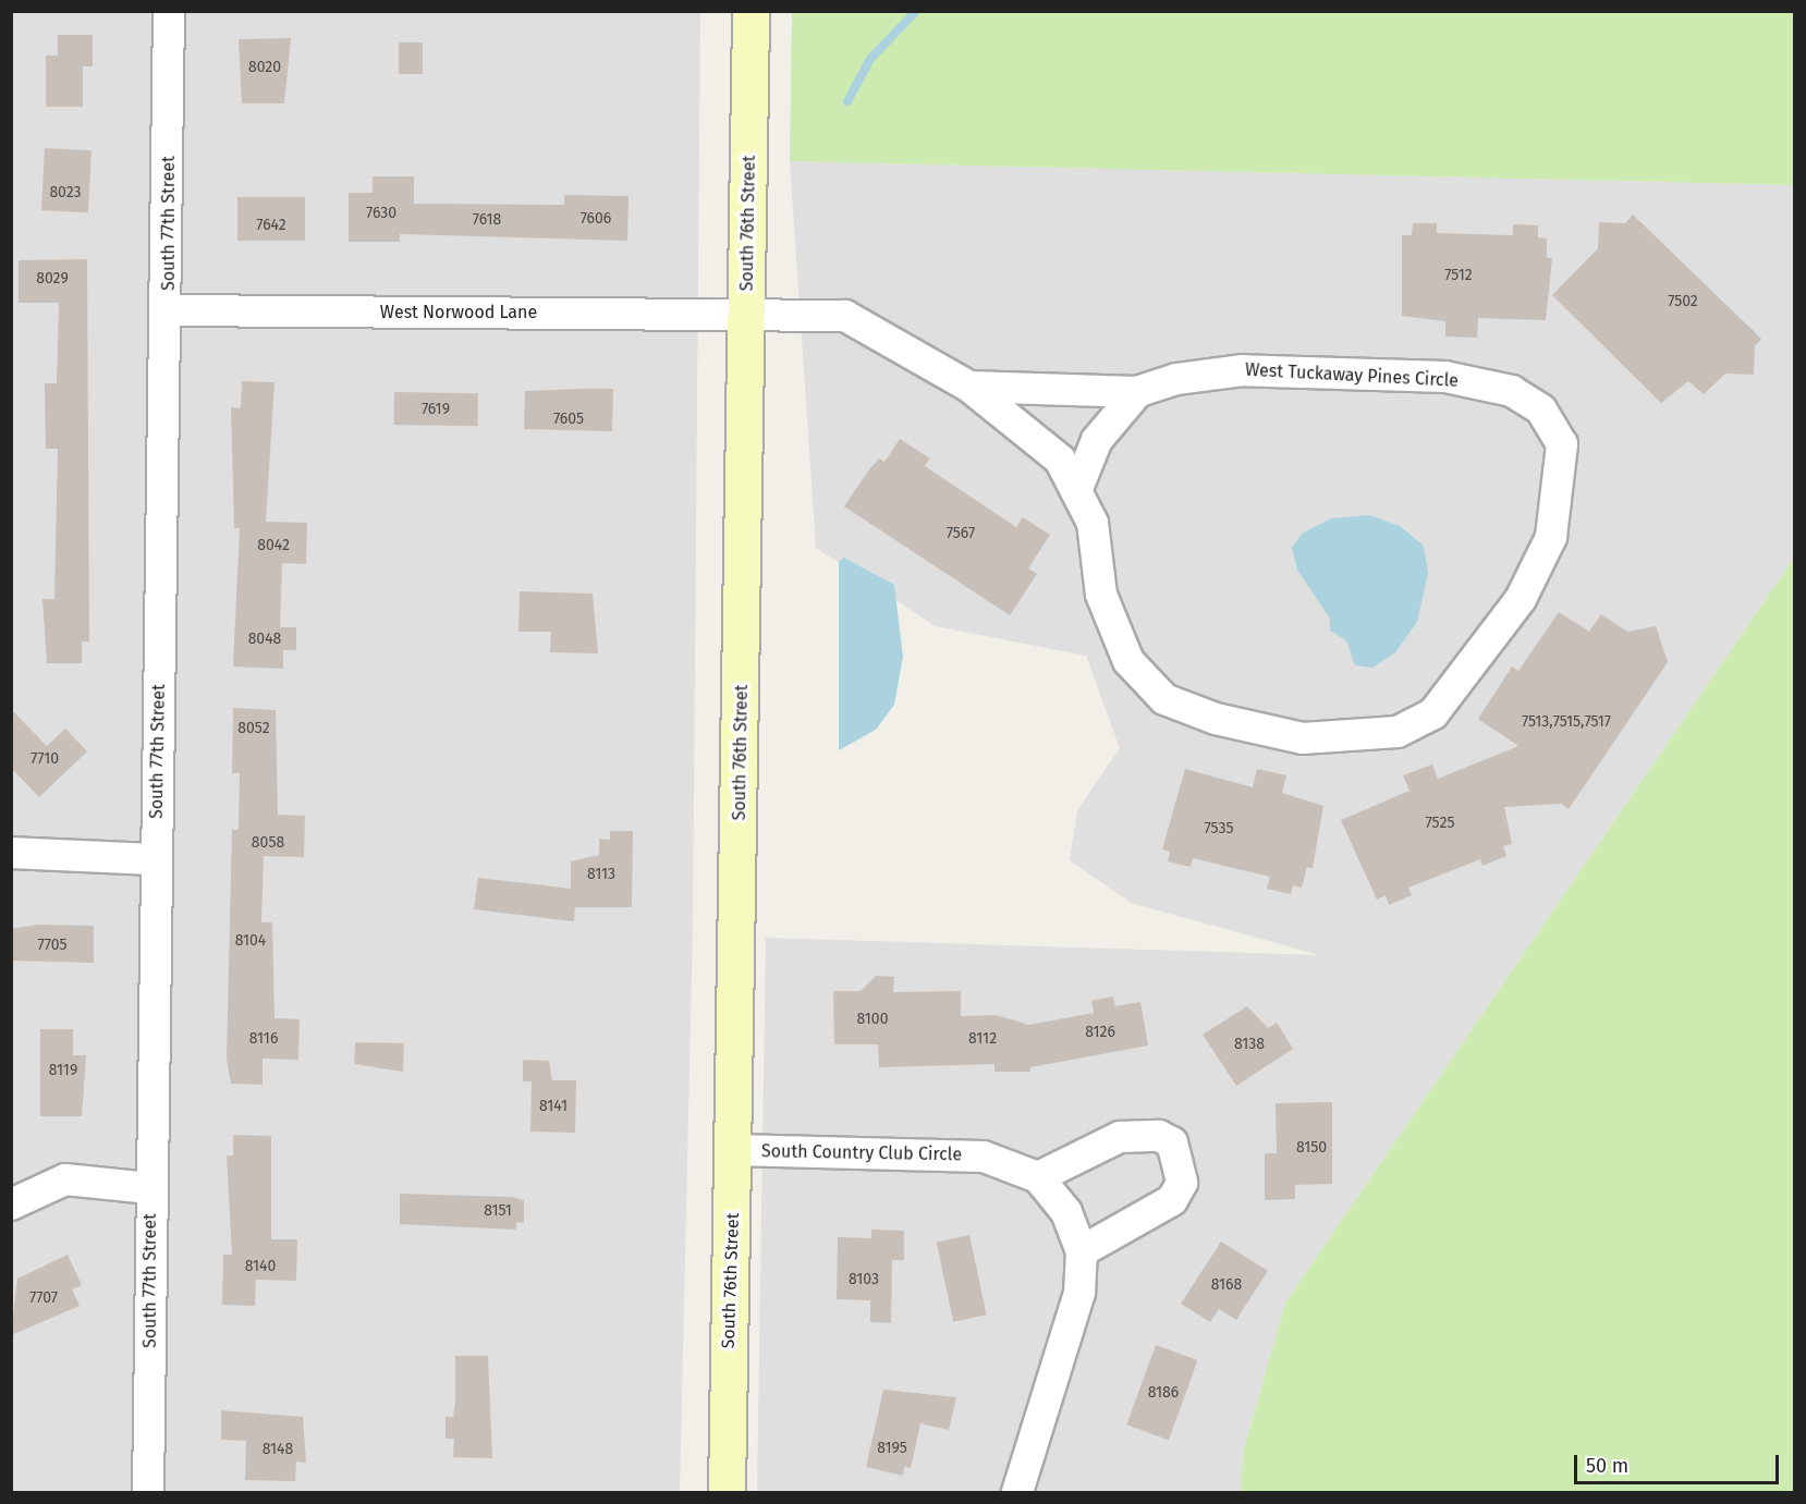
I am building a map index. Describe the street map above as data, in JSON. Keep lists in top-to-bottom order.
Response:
{
  "streets": {
    "main road": ["South 76th Street"],
    "street": [
      "South 77th Street",
      "West Norwood Lane",
      "West Tuckaway Pines Circle",
      "South Country Club Circle"
    ]
  },
  "crossings": [
    ["South 77th Street", "West Norwood Lane"],
    ["South 76th Street", "West Norwood Lane"],
    ["South 76th Street", "West Tuckaway Pines Circle"],
    ["South 76th Street", "South Country Club Circle"],
    ["West Norwood Lane", "West Tuckaway Pines Circle"]
  ],
  "house_numbers": [
    "8020",
    "8023",
    "7630",
    "7606",
    "7618",
    "7642",
    "7512",
    "8029",
    "7502",
    "7619",
    "7605",
    "7567",
    "8042",
    "8048",
    "7513,7515,7517",
    "8052",
    "7710",
    "7525",
    "7535",
    "8058",
    "8113",
    "8104",
    "7705",
    "8100",
    "8126",
    "8116",
    "8112",
    "8138",
    "8119",
    "8141",
    "8150",
    "8151",
    "8140",
    "8103",
    "8168",
    "7707",
    "8186",
    "8195",
    "8148"
  ],
  "scale_bar": "50 m"
}
